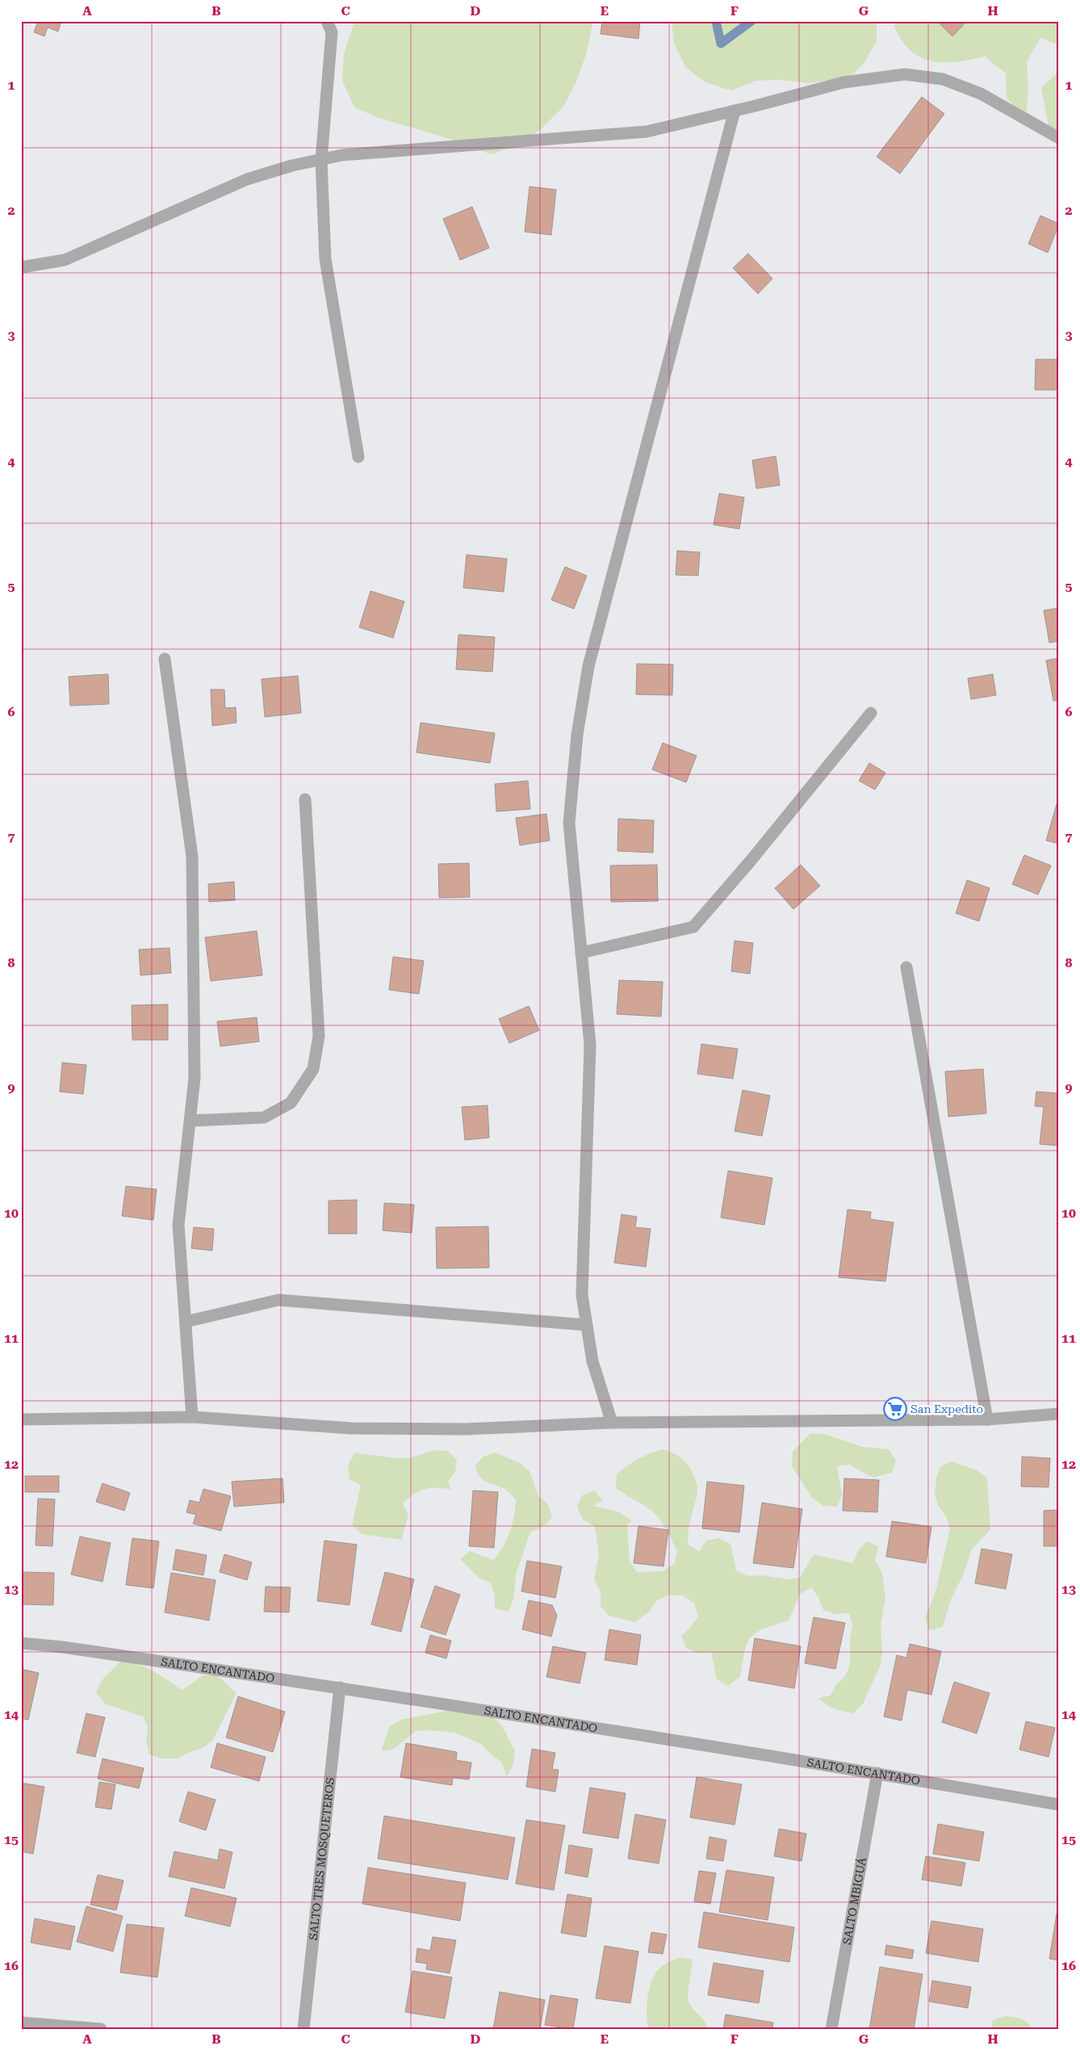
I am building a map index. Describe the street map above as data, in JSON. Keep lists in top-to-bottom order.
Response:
{
  "streets": {
    "street": ["SALTO ENCANTADO", "SALTO TRES MOSQUETEROS", "SALTO MBIGUÁ"]
  },
  "crossings": [
    ["SALTO ENCANTADO", "SALTO TRES MOSQUETEROS"],
    ["SALTO ENCANTADO", "SALTO MBIGUÁ"]
  ],
  "places": {
    "supermarket": ["San Expedito"]
  },
  "grid": {
    "columns": [
      "A",
      "B",
      "C",
      "D",
      "E",
      "F",
      "G",
      "H"
    ],
    "rows": [
      "1",
      "2",
      "3",
      "4",
      "5",
      "6",
      "7",
      "8",
      "9",
      "10",
      "11",
      "12",
      "13",
      "14",
      "15",
      "16"
    ]
  }
}
